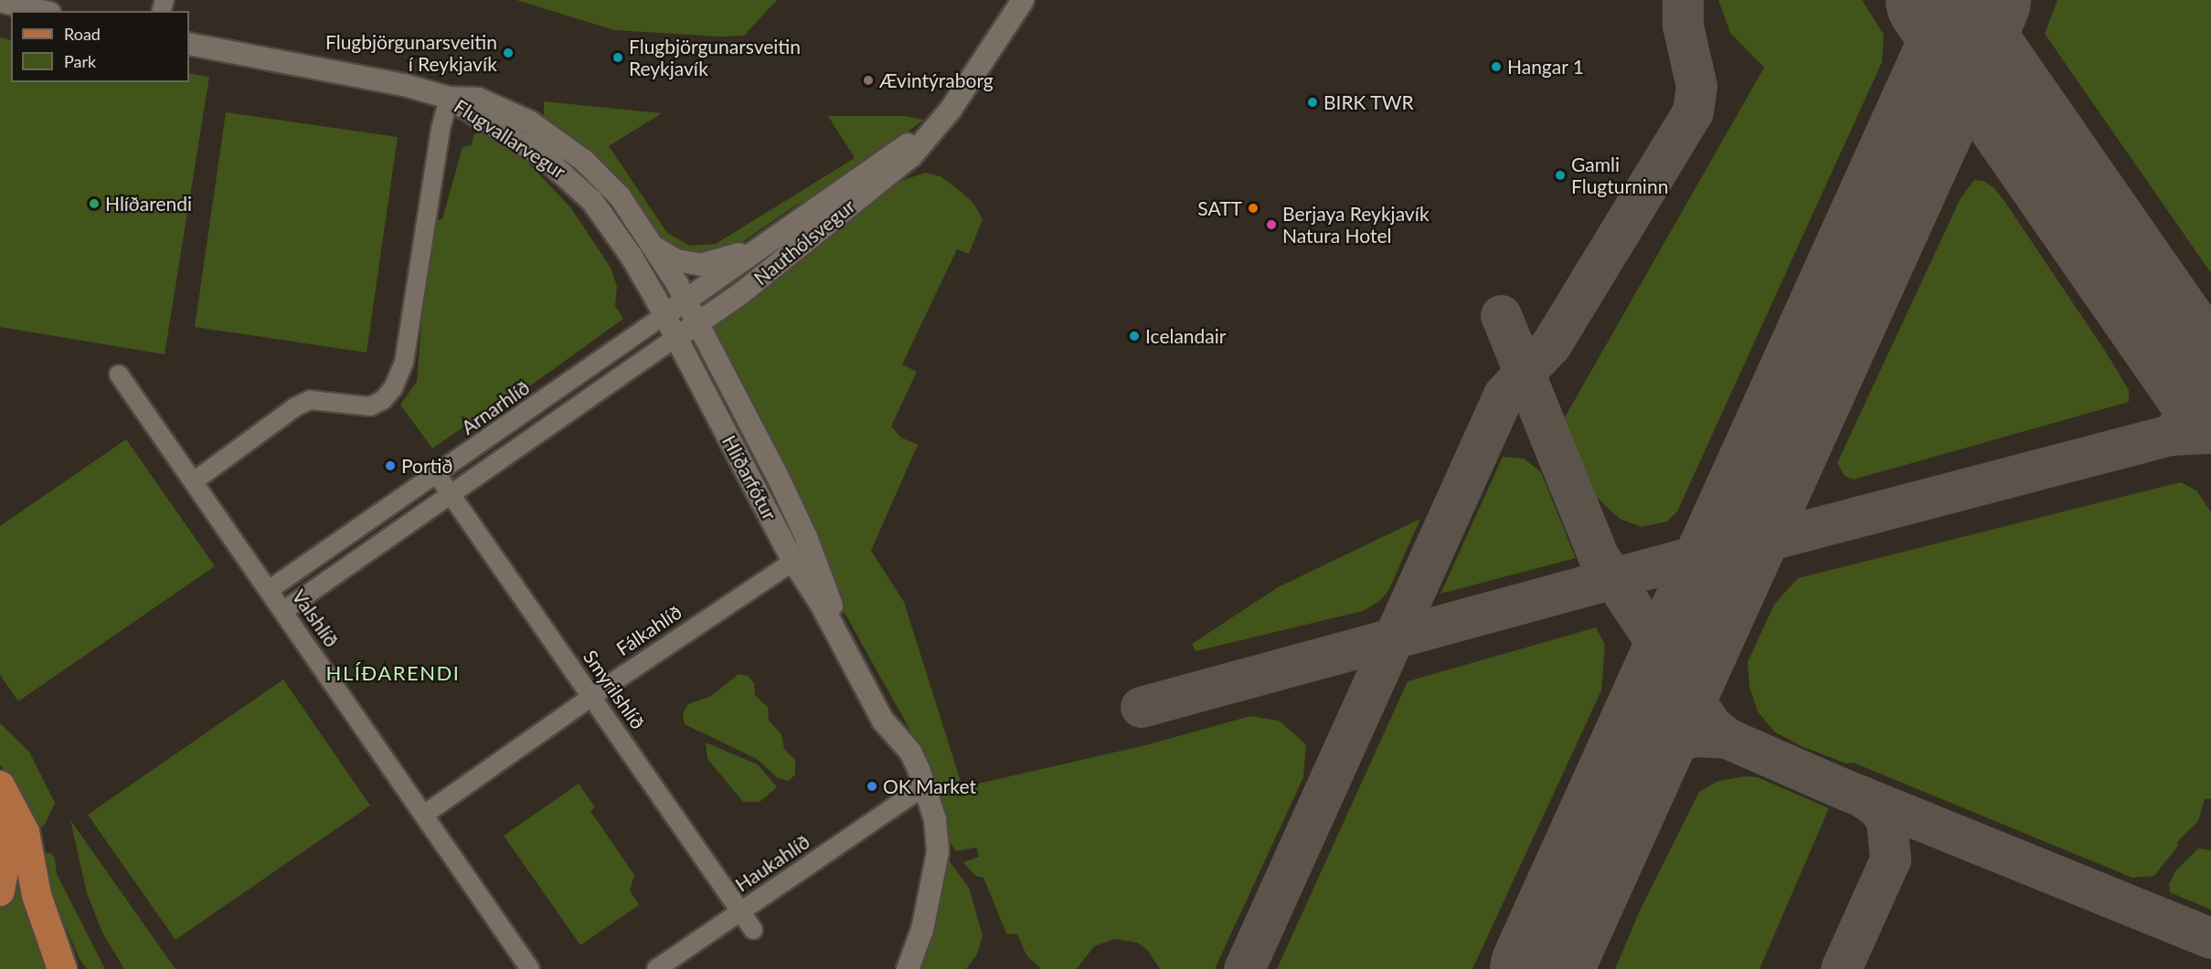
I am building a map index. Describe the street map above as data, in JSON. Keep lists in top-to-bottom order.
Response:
{
  "streets": {
    "street": [
      "Flugvallarvegur",
      "Nauthólsvegur",
      "Arnarhlíð",
      "Hlíðarfótur",
      "Valshlíð",
      "Fálkahlíð",
      "Smyrilshlíð",
      "Haukahlíð"
    ]
  },
  "crossings": [
    ["Flugvallarvegur", "Nauthólsvegur"],
    ["Flugvallarvegur", "Arnarhlíð"],
    ["Flugvallarvegur", "Hlíðarfótur"],
    ["Nauthólsvegur", "Arnarhlíð"],
    ["Nauthólsvegur", "Hlíðarfótur"],
    ["Arnarhlíð", "Hlíðarfótur"],
    ["Arnarhlíð", "Valshlíð"],
    ["Arnarhlíð", "Smyrilshlíð"],
    ["Hlíðarfótur", "Fálkahlíð"],
    ["Hlíðarfótur", "Haukahlíð"],
    ["Valshlíð", "Fálkahlíð"],
    ["Fálkahlíð", "Smyrilshlíð"],
    ["Smyrilshlíð", "Haukahlíð"]
  ],
  "districts": ["HLÍÐARENDI"],
  "places": [
    "Flugbjörgunarsveitin í Reykjavík",
    "Flugbjörgunarsveitin Reykjavík",
    "Hangar 1",
    "Ævintýraborg",
    "BIRK TWR",
    "Gamli Flugturninn",
    "Hlíðarendi",
    "SATT",
    "Berjaya Reykjavík Natura Hotel",
    "Icelandair",
    "Portið",
    "OK Market"
  ],
  "legend": ["Road", "Park"]
}
